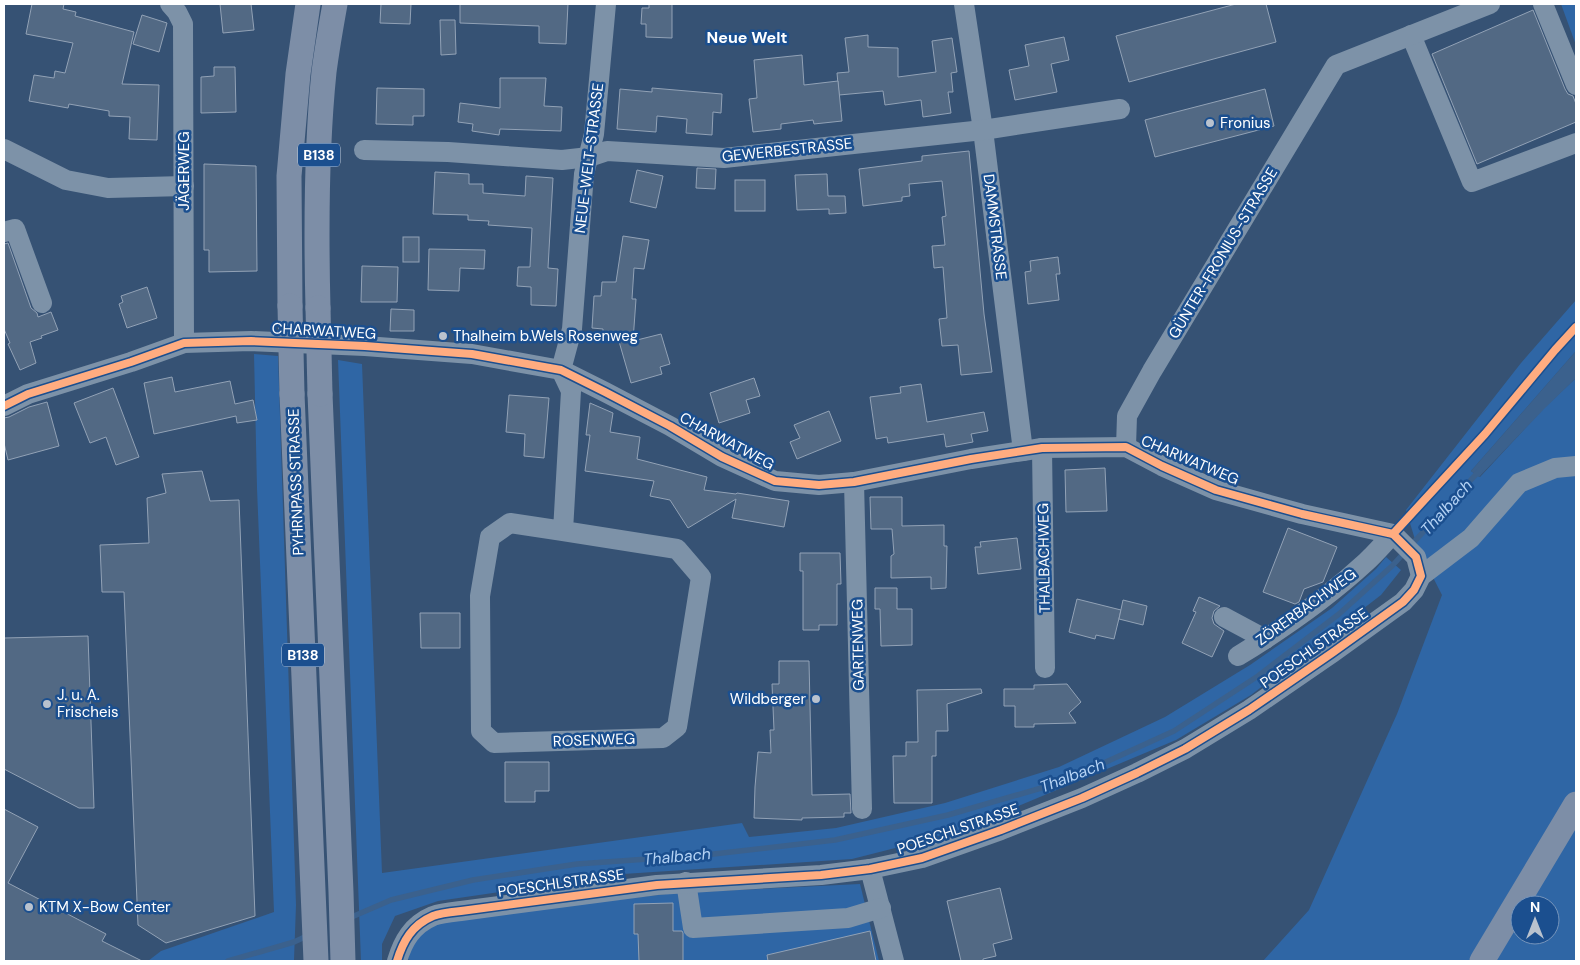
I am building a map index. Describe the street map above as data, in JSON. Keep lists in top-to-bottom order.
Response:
{
  "streets": {
    "main road": ["B138", "PYHRNPASS STRASSE"],
    "street": [
      "GEWERBESTRASSE",
      "NEUE-WELT-STRASSE",
      "JÄGERWEG",
      "DAMMSTRASSE",
      "GÜNTER-FRONIUS-STRASSE",
      "CHARWATWEG",
      "THALBACHWEG",
      "ZÖRERBACHWEG",
      "GARTENWEG",
      "POESCHLSTRASSE",
      "ROSENWEG"
    ]
  },
  "crossings": [
    ["GEWERBESTRASSE", "NEUE-WELT-STRASSE"],
    ["GEWERBESTRASSE", "DAMMSTRASSE"],
    ["NEUE-WELT-STRASSE", "CHARWATWEG"],
    ["JÄGERWEG", "CHARWATWEG"],
    ["DAMMSTRASSE", "CHARWATWEG"],
    ["DAMMSTRASSE", "THALBACHWEG"],
    ["GÜNTER-FRONIUS-STRASSE", "CHARWATWEG"],
    ["CHARWATWEG", "THALBACHWEG"],
    ["CHARWATWEG", "ZÖRERBACHWEG"],
    ["CHARWATWEG", "GARTENWEG"]
  ],
  "districts": ["Neue Welt"],
  "water": ["Thalbach"],
  "places": [
    "Fronius",
    "Thalheim b.Wels Rosenweg",
    "Wildberger",
    "J. u. A. Frischeis",
    "KTM X-Bow Center"
  ],
  "north": "top"
}
